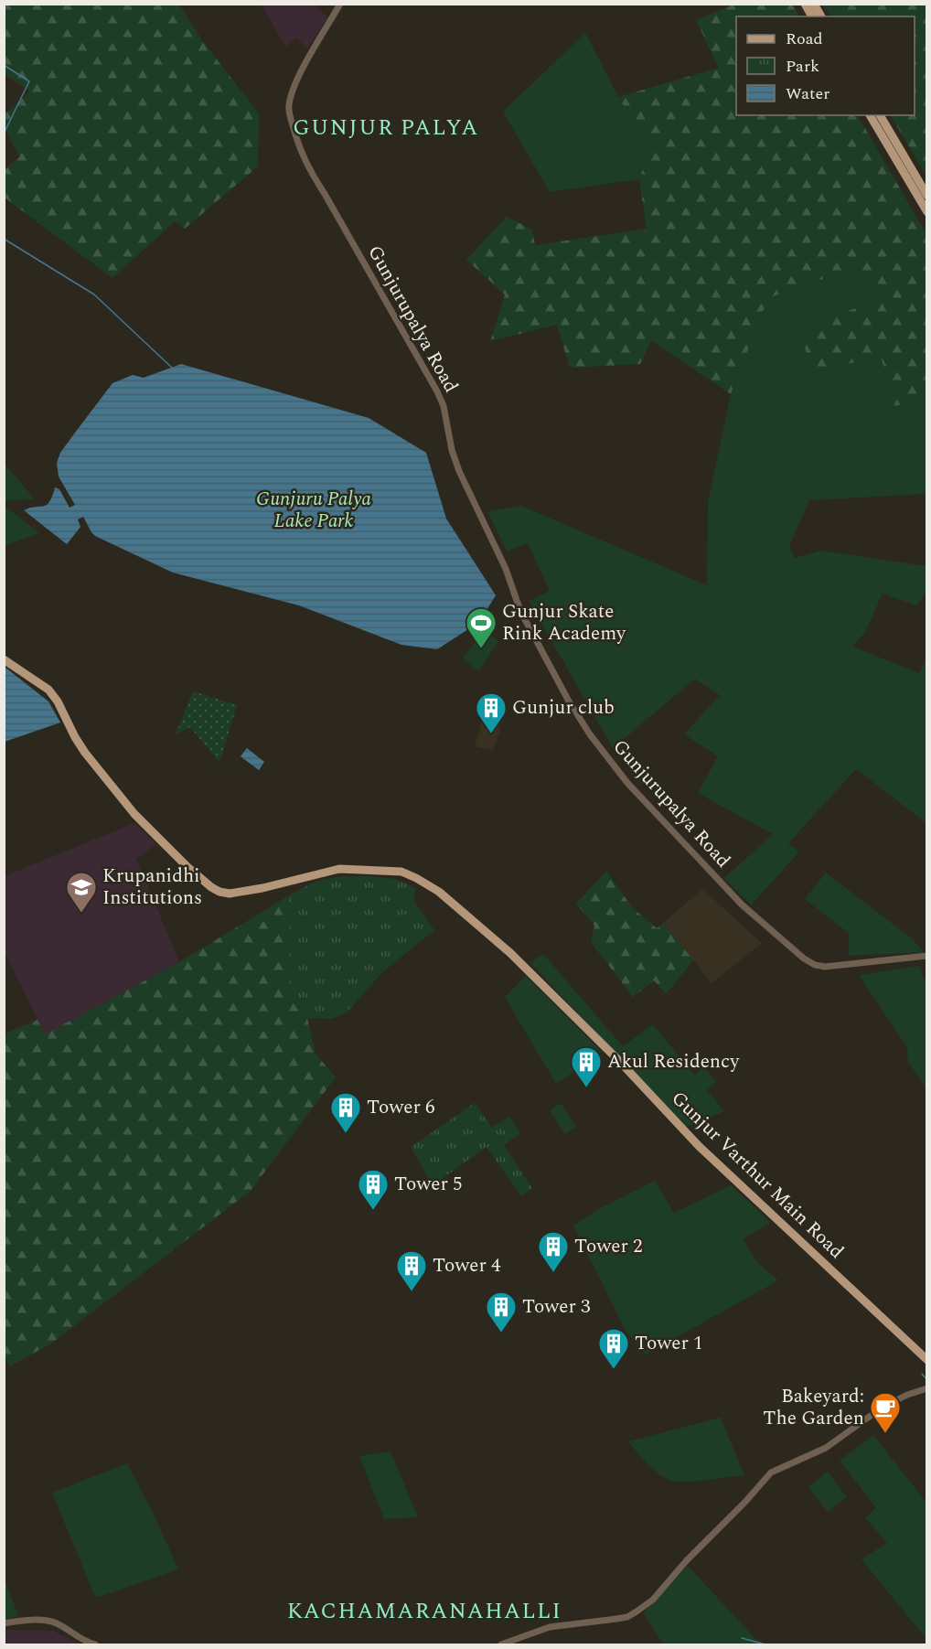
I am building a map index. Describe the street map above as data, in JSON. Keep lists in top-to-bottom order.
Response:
{
  "streets": {
    "main road": ["Gunjur Varthur Main Road"],
    "street": ["Gunjurupalya Road"]
  },
  "districts": ["GUNJUR PALYA", "KACHAMARANAHALLI"],
  "parks": ["Gunjuru Palya Lake Park"],
  "places": {
    "sports": ["Gunjur Skate Rink Academy"],
    "building": [
      "Gunjur club",
      "Akul Residency",
      "Tower 6",
      "Tower 5",
      "Tower 2",
      "Tower 4",
      "Tower 3",
      "Tower 1"
    ],
    "school or university": ["Krupanidhi Institutions"],
    "cafe": ["Bakeyard: The Garden"]
  },
  "legend": ["Road", "Park", "Water"]
}
